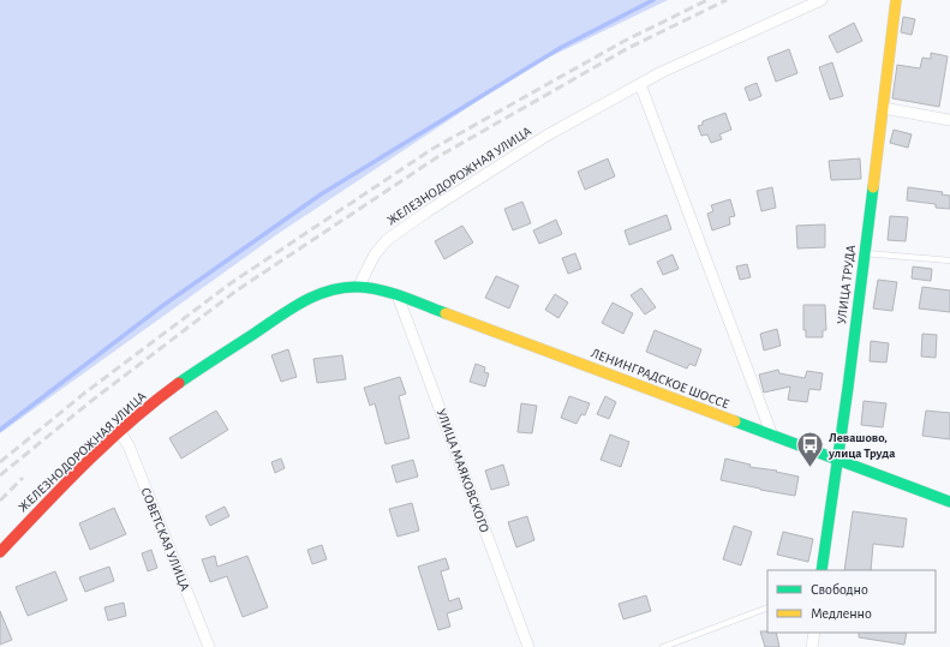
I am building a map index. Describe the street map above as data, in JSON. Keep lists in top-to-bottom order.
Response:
{
  "streets": {
    "street": [
      "ЖЕЛЕЗНОДОРОЖНАЯ УЛИЦА",
      "УЛИЦА ТРУДА",
      "ЛЕНИНГРАДСКОЕ ШОССЕ",
      "УЛИЦА МАЯКОВСКОГО",
      "СОВЕТСКАЯ УЛИЦА"
    ]
  },
  "crossings": [
    ["ЖЕЛЕЗНОДОРОЖНАЯ УЛИЦА", "ЛЕНИНГРАДСКОЕ ШОССЕ"],
    ["ЖЕЛЕЗНОДОРОЖНАЯ УЛИЦА", "СОВЕТСКАЯ УЛИЦА"],
    ["УЛИЦА ТРУДА", "ЛЕНИНГРАДСКОЕ ШОССЕ"],
    ["ЛЕНИНГРАДСКОЕ ШОССЕ", "УЛИЦА МАЯКОВСКОГО"]
  ],
  "places": {
    "bus stop": ["Левашово, улица Труда"]
  },
  "legend": ["Свободно", "Медленно"]
}
